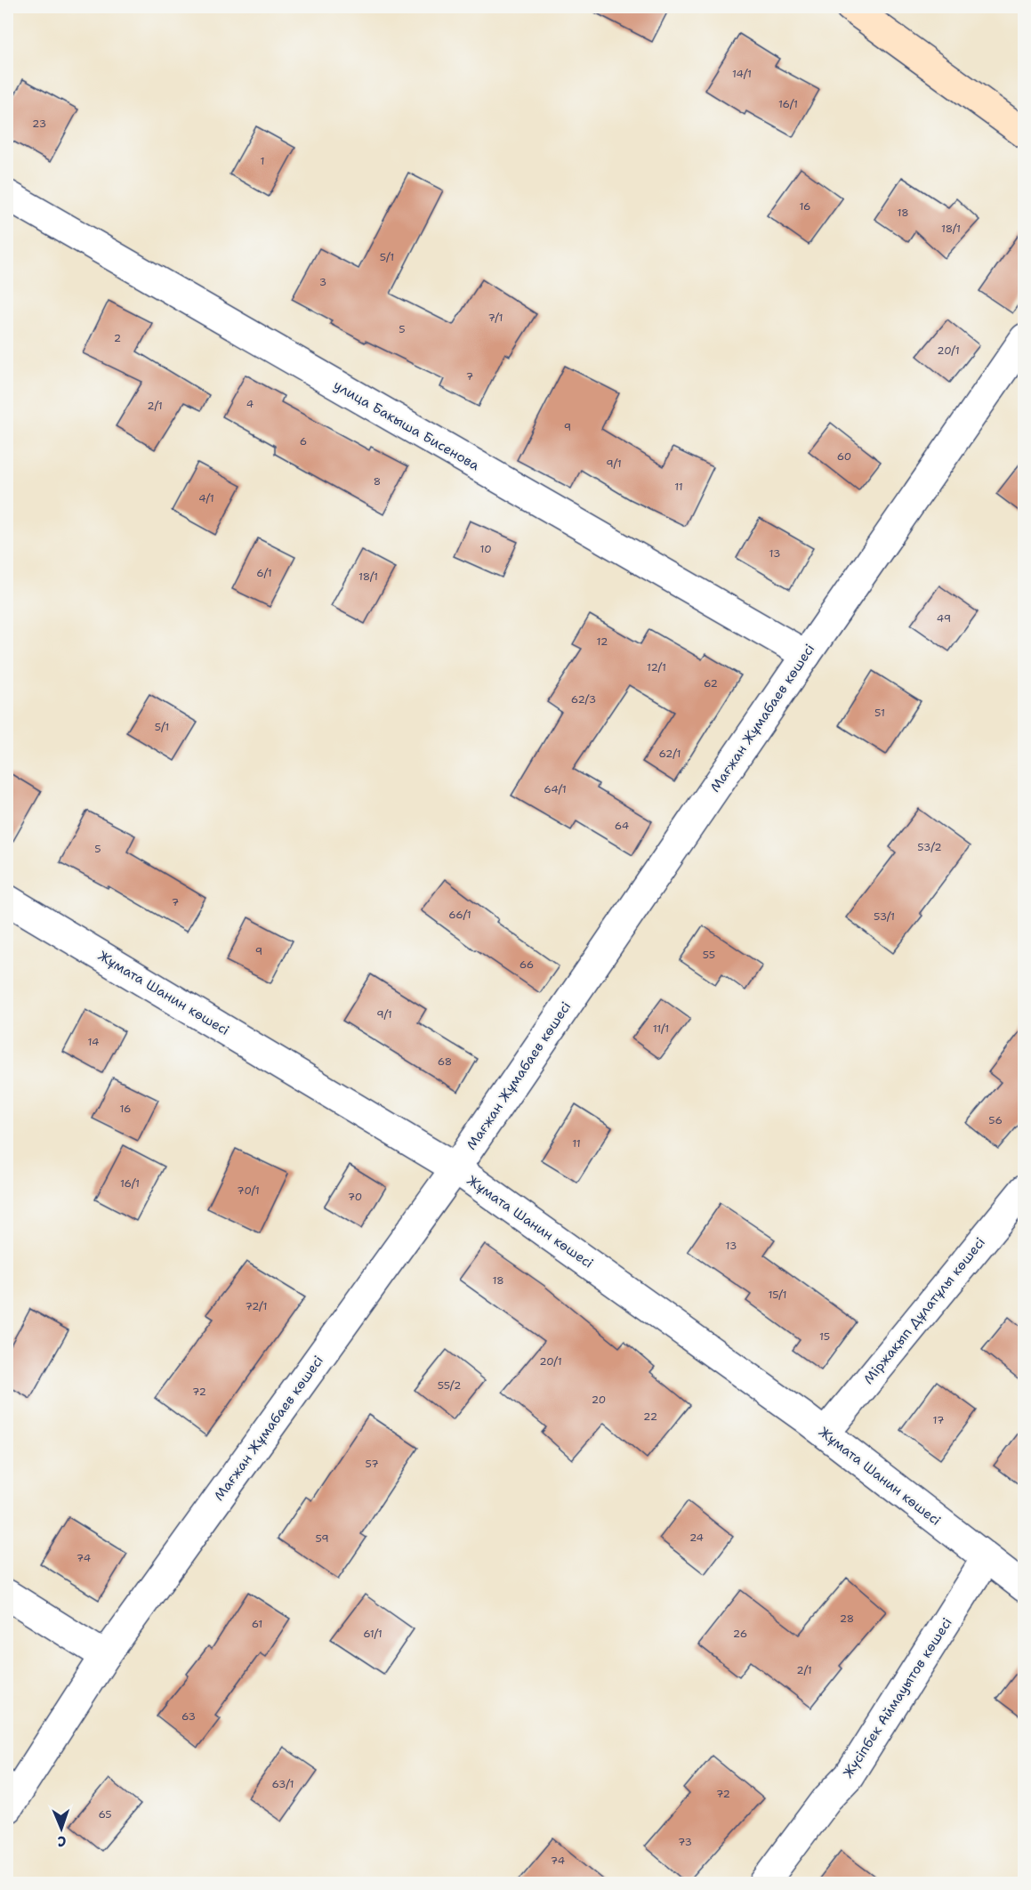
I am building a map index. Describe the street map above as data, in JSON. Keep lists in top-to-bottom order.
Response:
{
  "streets": {
    "street": [
      "улица Бакыша Бисенова",
      "Мағжан Жұмабаев көшесі",
      "Жұмата Шанин көшесі",
      "Міржақып Дұлатұлы көшесі",
      "Жүсіпбек Аймауытов көшесі"
    ]
  },
  "crossings": [
    ["улица Бакыша Бисенова", "Мағжан Жұмабаев көшесі"],
    ["Мағжан Жұмабаев көшесі", "Жұмата Шанин көшесі"],
    ["Жұмата Шанин көшесі", "Міржақып Дұлатұлы көшесі"],
    ["Жұмата Шанин көшесі", "Жүсіпбек Аймауытов көшесі"]
  ],
  "house_numbers": [
    "14/1",
    "16/1",
    "23",
    "1",
    "16",
    "18",
    "18/1",
    "5/1",
    "3",
    "7/1",
    "5",
    "2",
    "20/1",
    "7",
    "4",
    "2/1",
    "9",
    "6",
    "60",
    "9/1",
    "8",
    "11",
    "4/1",
    "10",
    "13",
    "6/1",
    "18/1",
    "49",
    "12",
    "12/1",
    "62",
    "62/3",
    "51",
    "5/1",
    "62/1",
    "64/1",
    "64",
    "53/2",
    "5",
    "7",
    "66/1",
    "53/1",
    "9",
    "55",
    "66",
    "9/1",
    "11/1",
    "14",
    "68",
    "16",
    "56",
    "11",
    "16/1",
    "70/1",
    "70",
    "13",
    "18",
    "15/1",
    "72/1",
    "15",
    "20/1",
    "55/2",
    "72",
    "20",
    "22",
    "17",
    "57",
    "24",
    "59",
    "74",
    "28",
    "61",
    "61/1",
    "26",
    "2/1",
    "63",
    "63/1",
    "72",
    "65",
    "73",
    "74"
  ],
  "north": "bottom"
}
